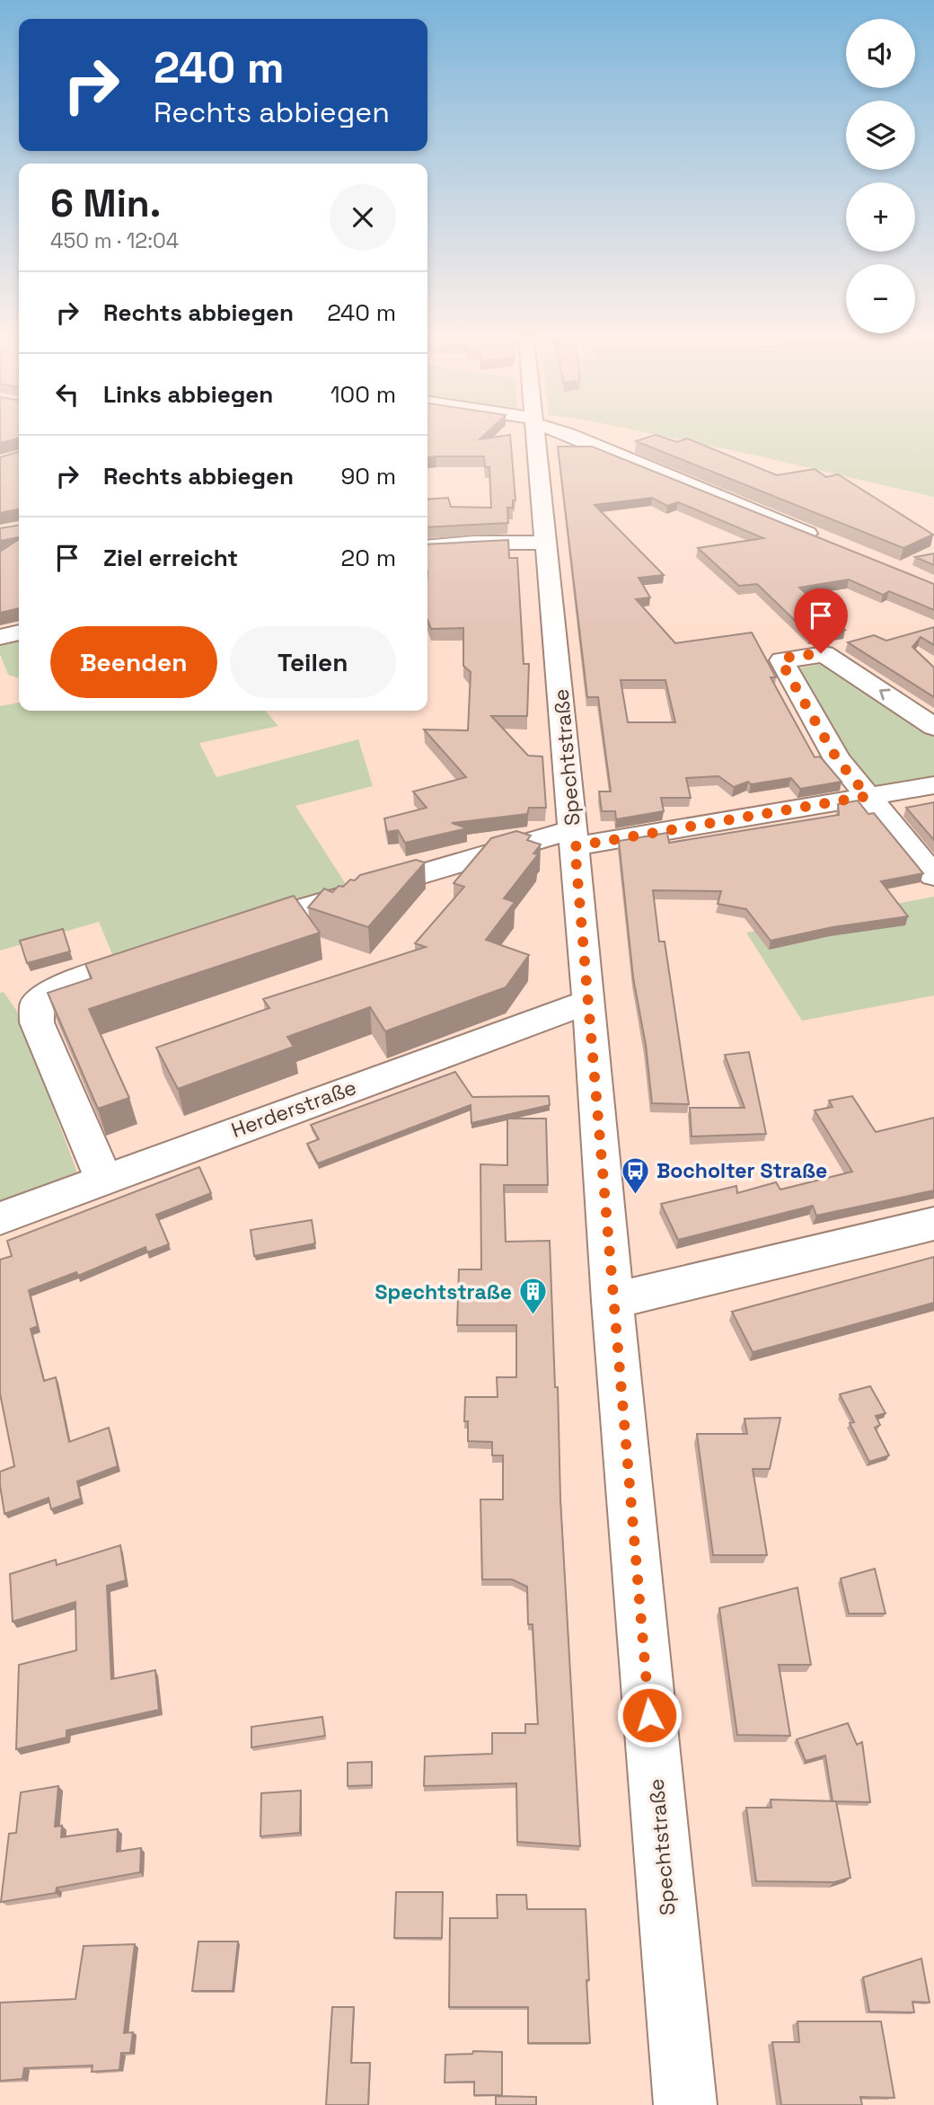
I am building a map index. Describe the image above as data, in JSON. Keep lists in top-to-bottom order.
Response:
{
  "streets": {
    "street": ["Spechtstraße", "Herderstraße"]
  },
  "crossings": [
    ["Spechtstraße", "Herderstraße"]
  ],
  "places": {
    "bus stop": ["Bocholter Straße"],
    "building": ["Spechtstraße"]
  },
  "page": {
    "map_buttons": ["+", "−"],
    "turn": ["240 m", "Rechts abbiegen"],
    "heading": ["6 Min.", "450 m · 12:04"],
    "list": [
      {
        "name": "Rechts abbiegen",
        "value": "240 m"
      },
      {
        "name": "Links abbiegen",
        "value": "100 m"
      },
      {
        "name": "Rechts abbiegen",
        "value": "90 m"
      },
      {
        "name": "Ziel erreicht",
        "value": "20 m"
      }
    ],
    "buttons": ["Beenden", "Teilen"]
  }
}
